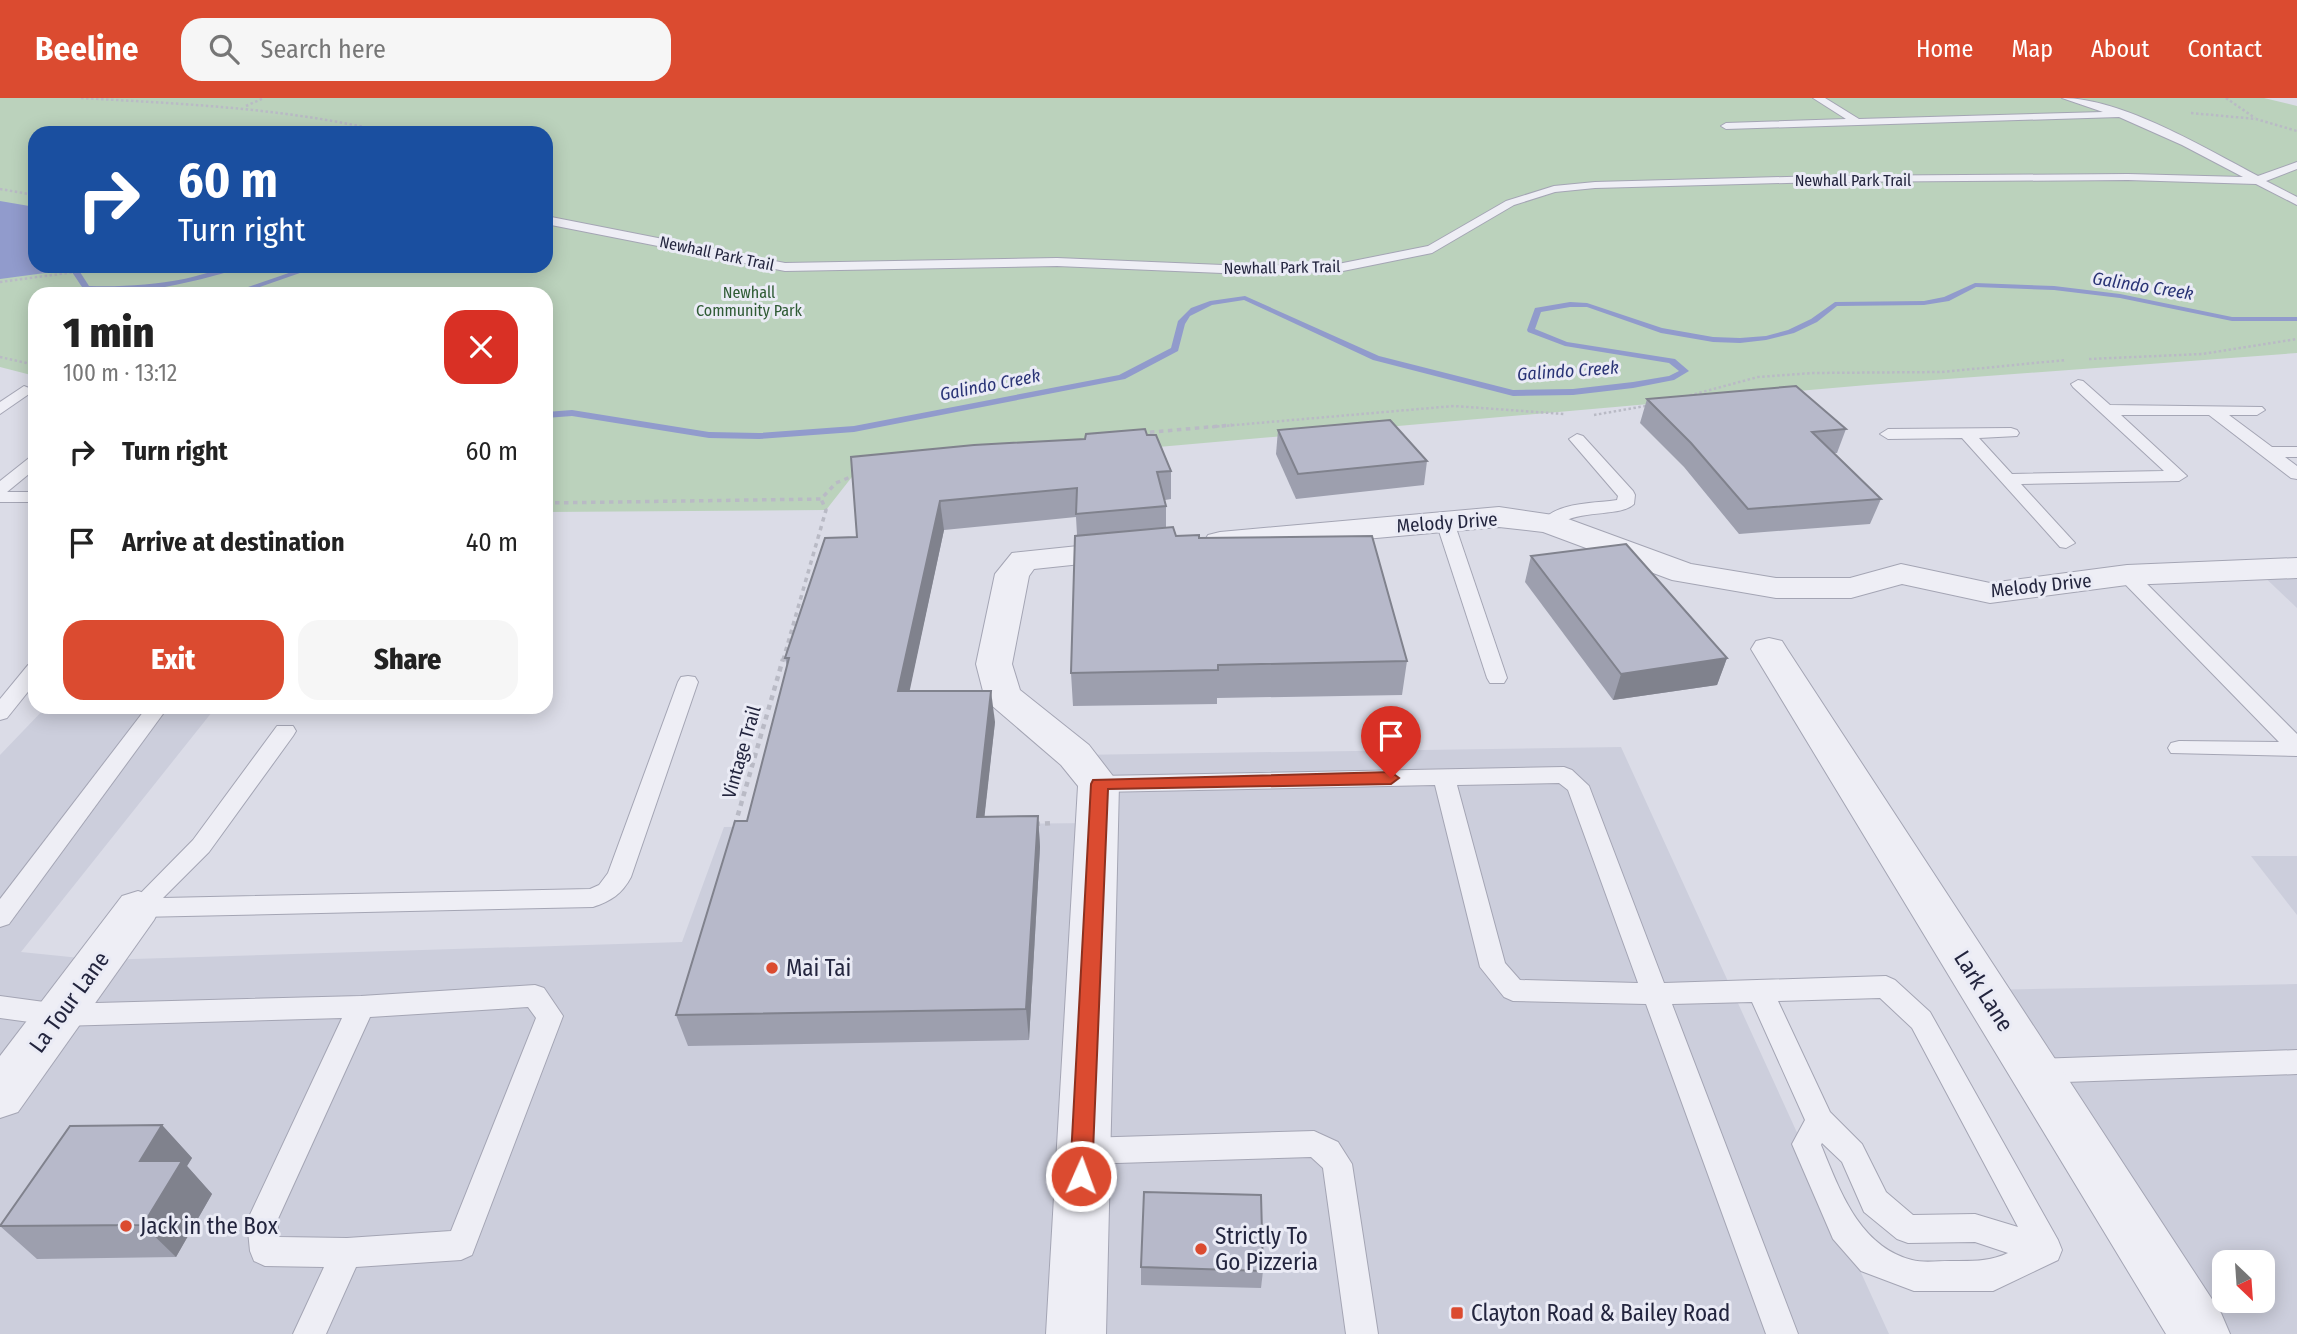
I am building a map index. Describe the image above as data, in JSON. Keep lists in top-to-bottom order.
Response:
{
  "streets": {
    "street": ["Melody Drive", "Lark Lane", "La Tour Lane"],
    "lane": ["Newhall Park Trail"],
    "path": ["Vintage Trail"]
  },
  "water": ["Galindo Creek"],
  "parks": ["Newhall Community Park"],
  "places": {
    "other": ["Mai Tai", "Jack in the Box", "Strictly To Go Pizzeria"],
    "transit": ["Clayton Road & Bailey Road"]
  },
  "north": "bottom right",
  "page": {
    "header": "Beeline",
    "search": "Search here",
    "nav": [
      "Home",
      "Map",
      "About",
      "Contact"
    ],
    "turn": ["60 m", "Turn right"],
    "heading": ["1 min", "100 m · 13:12"],
    "list": [
      {
        "name": "Turn right",
        "value": "60 m"
      },
      {
        "name": "Arrive at destination",
        "value": "40 m"
      }
    ],
    "buttons": ["Exit", "Share"]
  }
}
